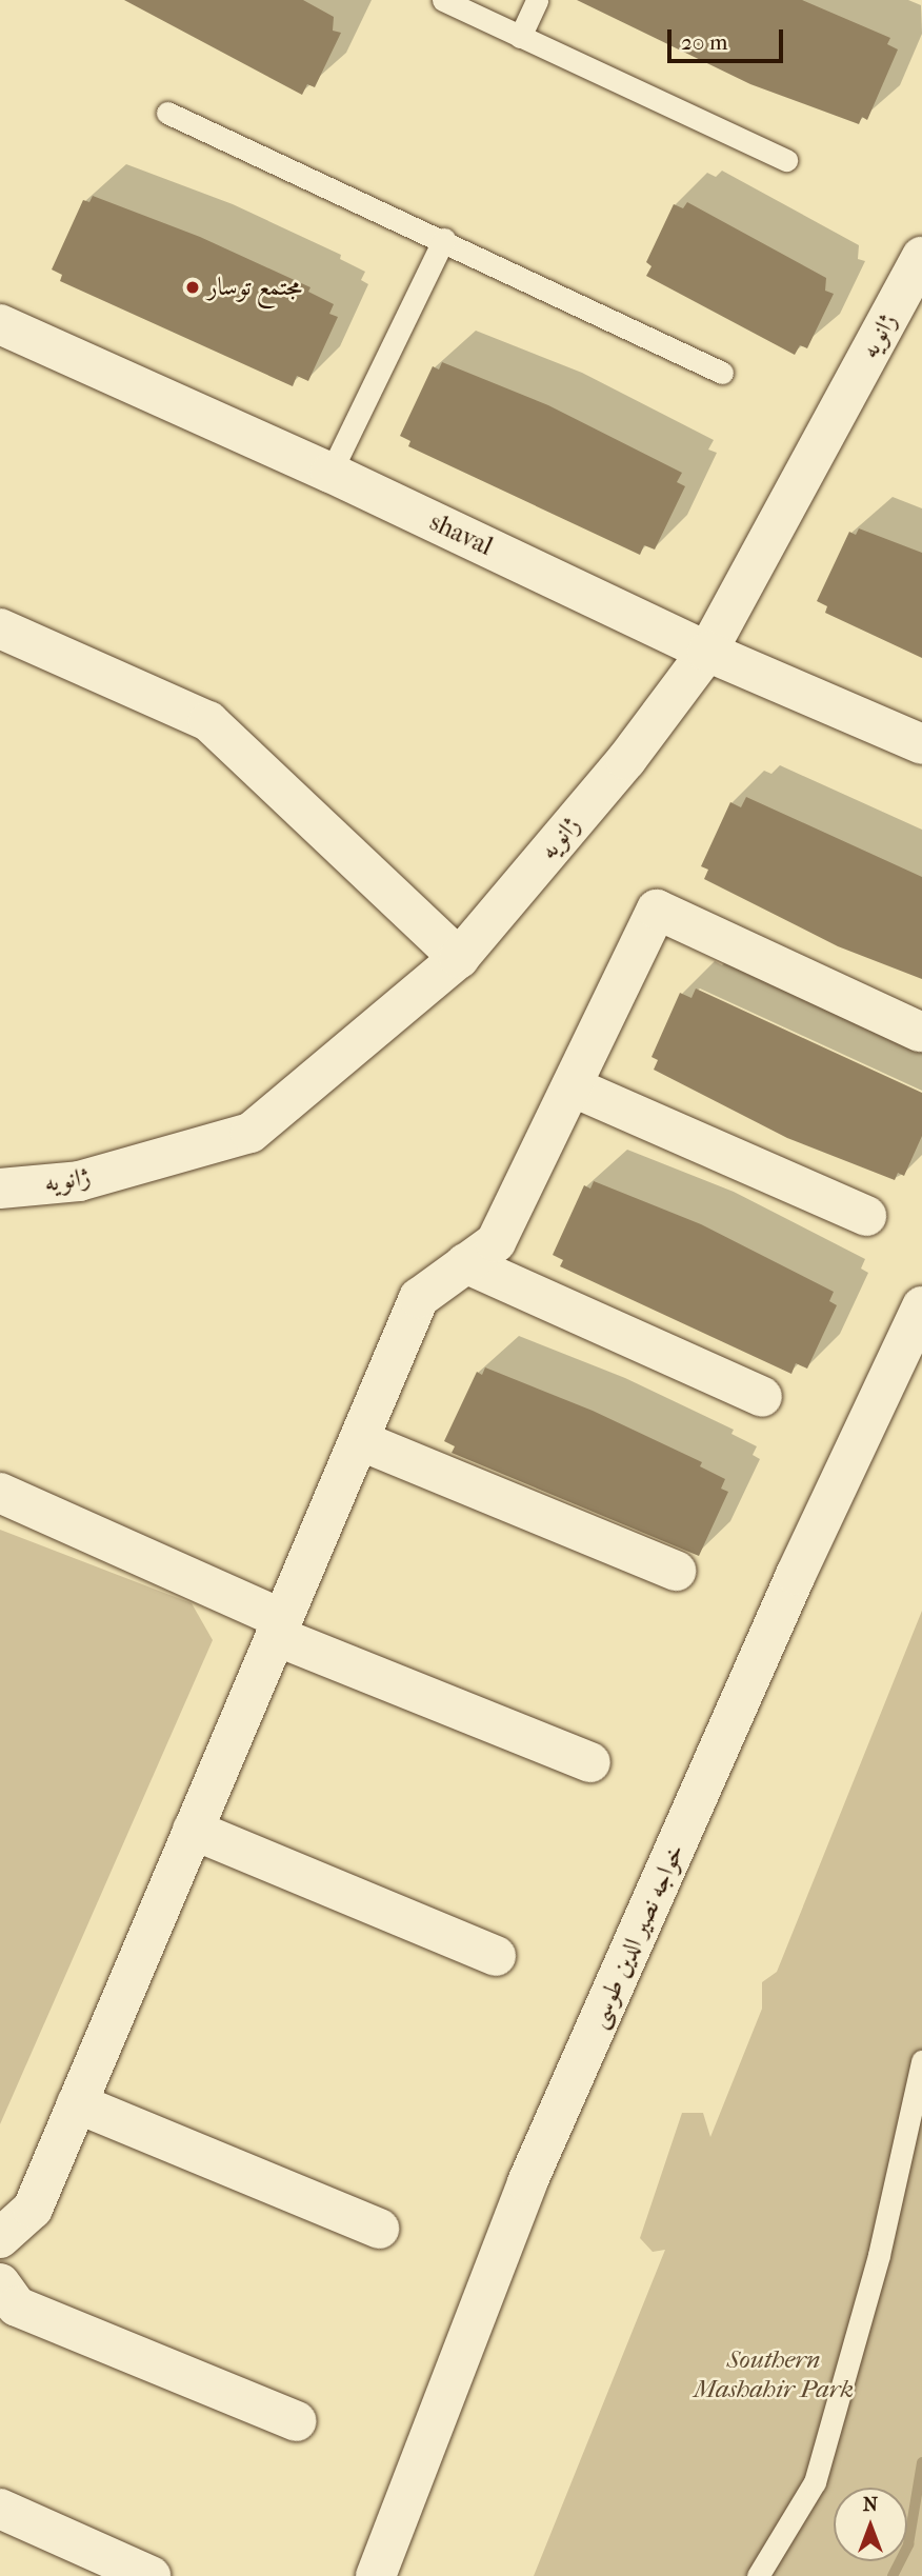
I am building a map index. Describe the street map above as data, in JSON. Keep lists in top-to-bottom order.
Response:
{
  "streets": {
    "street": ["ژانویه", "shaval", "خواجه نصیر الدین طوسی"]
  },
  "crossings": [
    ["ژانویه", "shaval"]
  ],
  "parks": ["Southern Mashahir Park"],
  "places": ["مجتمع توسار"],
  "scale_bar": "20 m",
  "north": "top"
}
